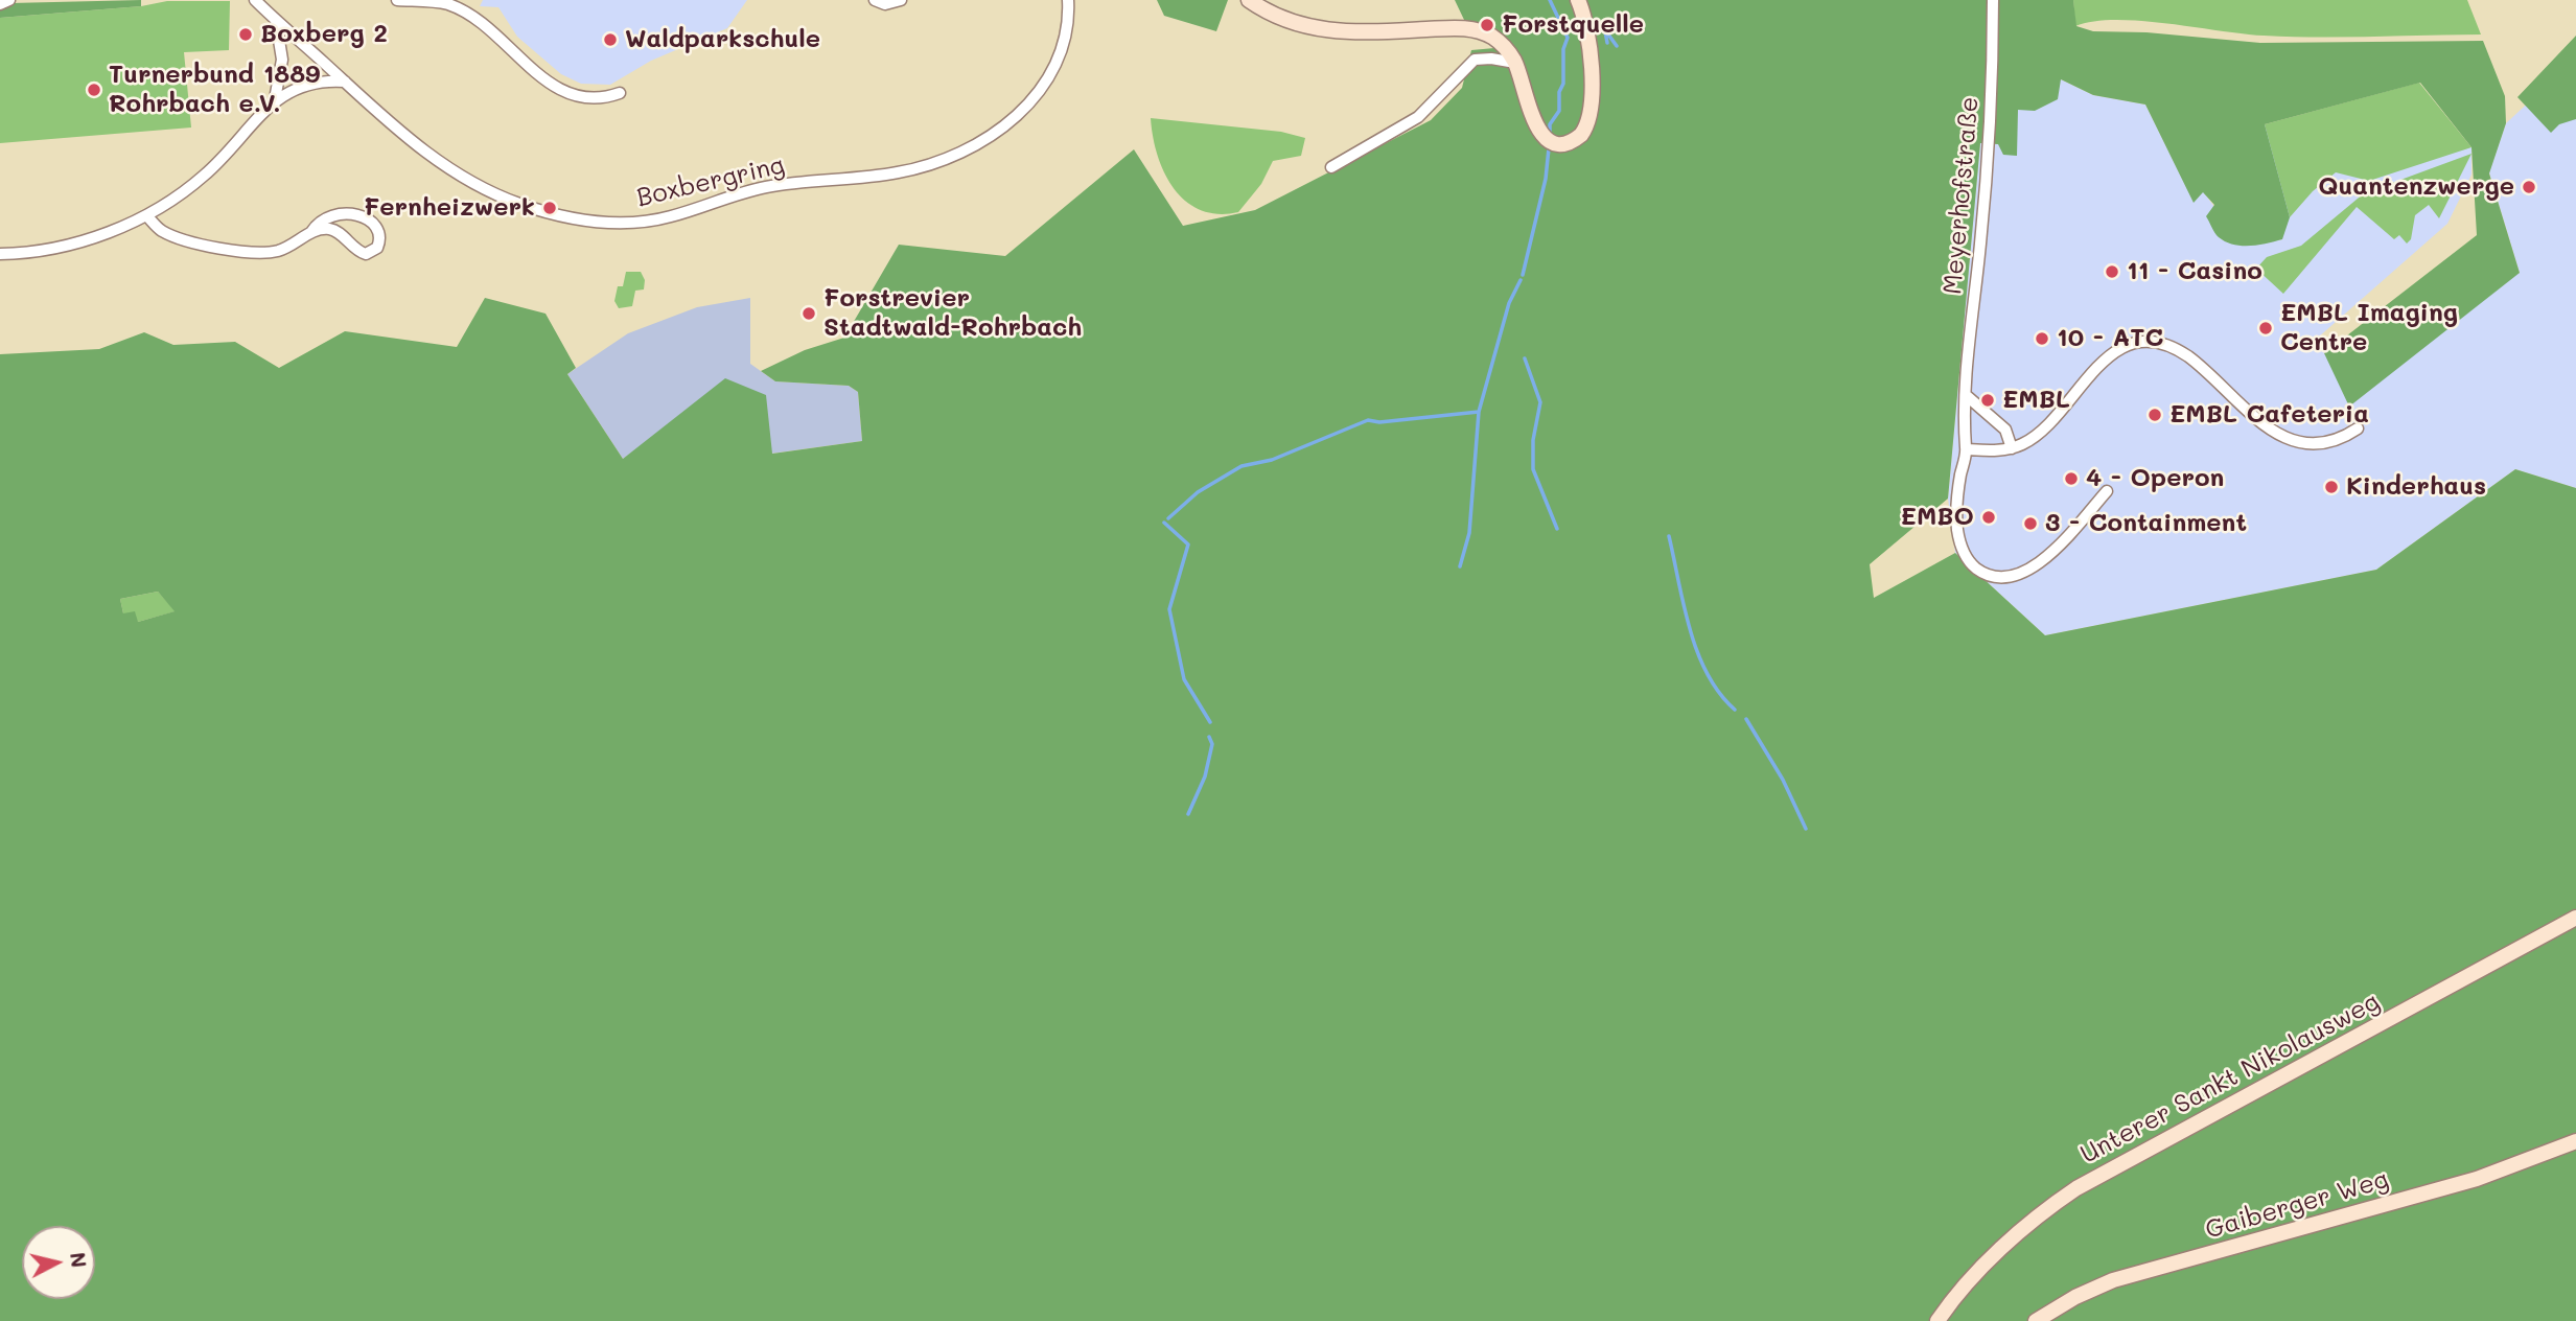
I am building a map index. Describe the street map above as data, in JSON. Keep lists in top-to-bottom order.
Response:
{
  "streets": {
    "street": [
      "Boxbergring",
      "Meyerhofstraße",
      "Unterer Sankt Nikolausweg",
      "Gaiberger Weg"
    ]
  },
  "places": [
    "Forstquelle",
    "Boxberg 2",
    "Waldparkschule",
    "Turnerbund 1889 Rohrbach e.V.",
    "Quantenzwerge",
    "Fernheizwerk",
    "11 - Casino",
    "Forstrevier Stadtwald-Rohrbach",
    "EMBL Imaging Centre",
    "10 - ATC",
    "EMBL",
    "EMBL Cafeteria",
    "4 - Operon",
    "Kinderhaus",
    "EMBO",
    "3 - Containment"
  ],
  "north": "right"
}
